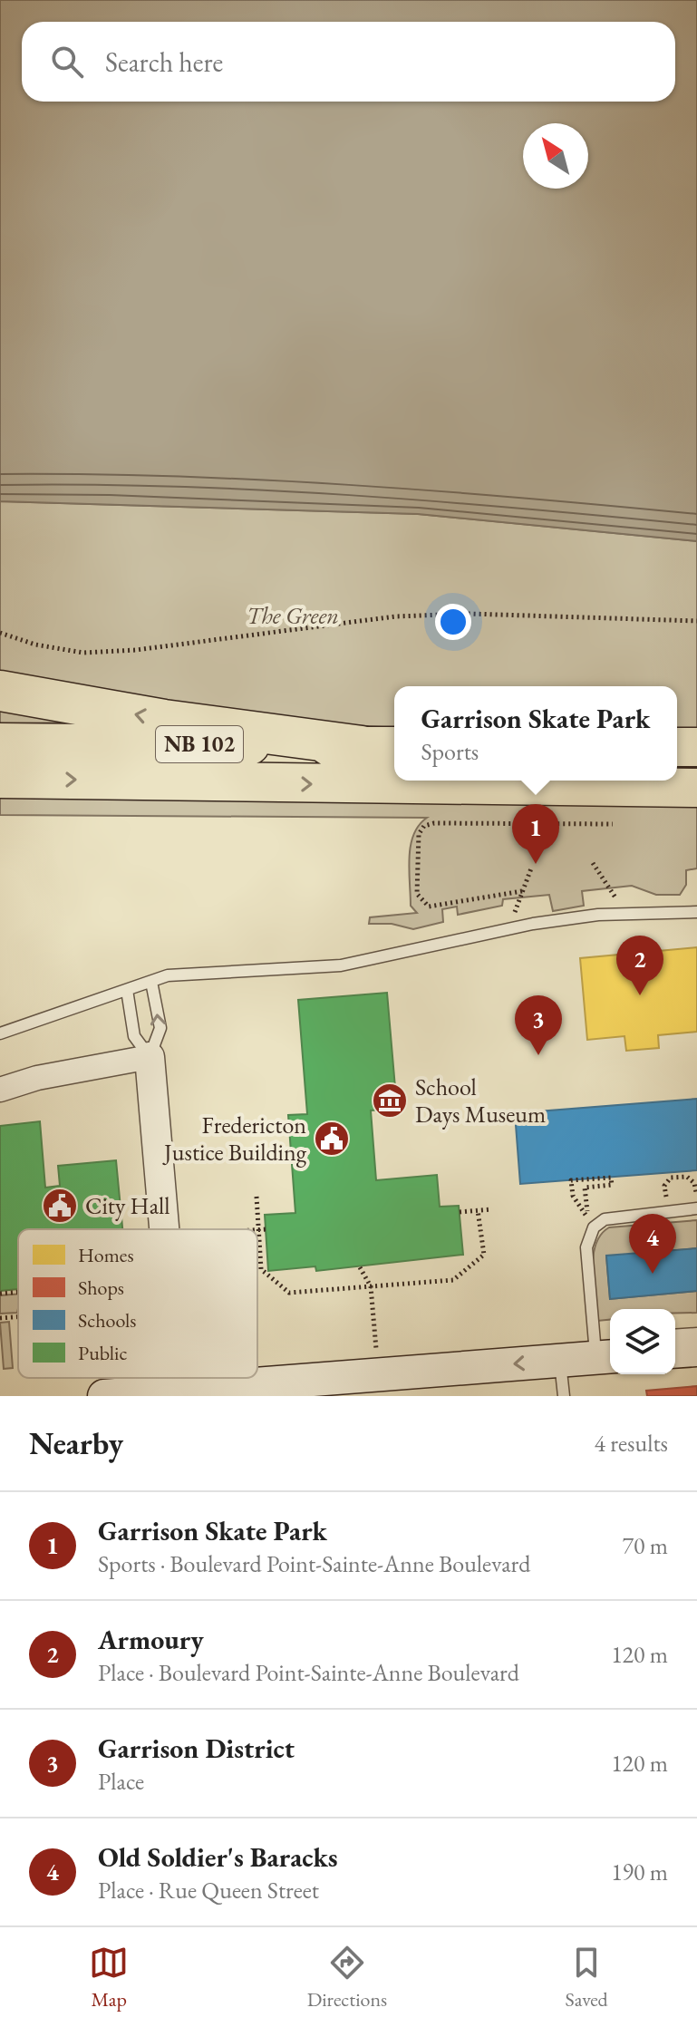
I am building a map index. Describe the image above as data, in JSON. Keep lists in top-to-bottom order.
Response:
{
  "streets": {
    "main road": ["NB 102"]
  },
  "parks": ["The Green"],
  "places": {
    "museum": ["School Days Museum"],
    "public building": ["Fredericton Justice Building", "City Hall"]
  },
  "legend": [
    "Homes",
    "Shops",
    "Schools",
    "Public"
  ],
  "north": "top left",
  "page": {
    "search": "Search here",
    "popup": ["Garrison Skate Park", "Sports"],
    "pins": [
      "1",
      "2",
      "3",
      "4"
    ],
    "heading": ["Nearby", "4 results"],
    "list": [
      {
        "mark": "1",
        "name": "Garrison Skate Park",
        "note": "Sports · Boulevard Point-Sainte-Anne Boulevard",
        "value": "70 m"
      },
      {
        "mark": "2",
        "name": "Armoury",
        "note": "Place · Boulevard Point-Sainte-Anne Boulevard",
        "value": "120 m"
      },
      {
        "mark": "3",
        "name": "Garrison District",
        "note": "Place",
        "value": "120 m"
      },
      {
        "mark": "4",
        "name": "Old Soldier's Baracks",
        "note": "Place · Rue Queen Street",
        "value": "190 m"
      }
    ],
    "nav": ["Map", "Directions", "Saved"]
  }
}
